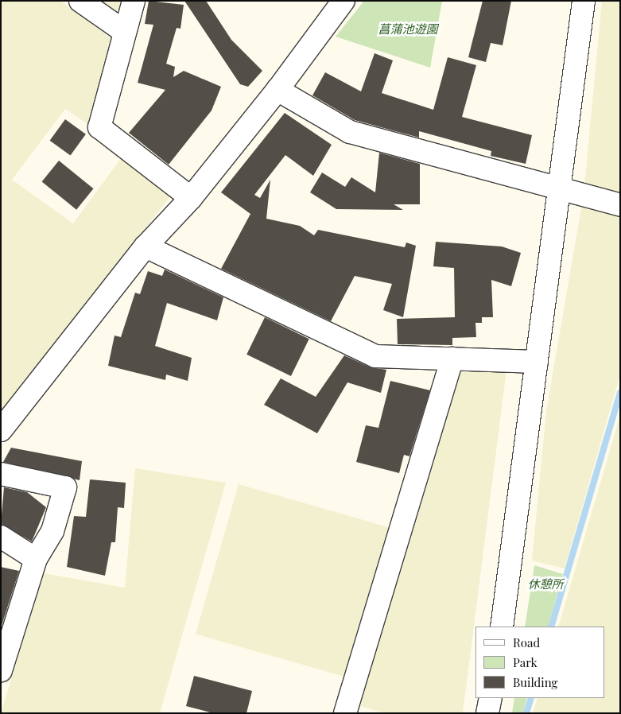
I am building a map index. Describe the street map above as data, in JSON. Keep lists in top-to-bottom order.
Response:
{
  "parks": ["菖蒲池遊園", "休憩所"],
  "legend": ["Road", "Park", "Building"]
}
